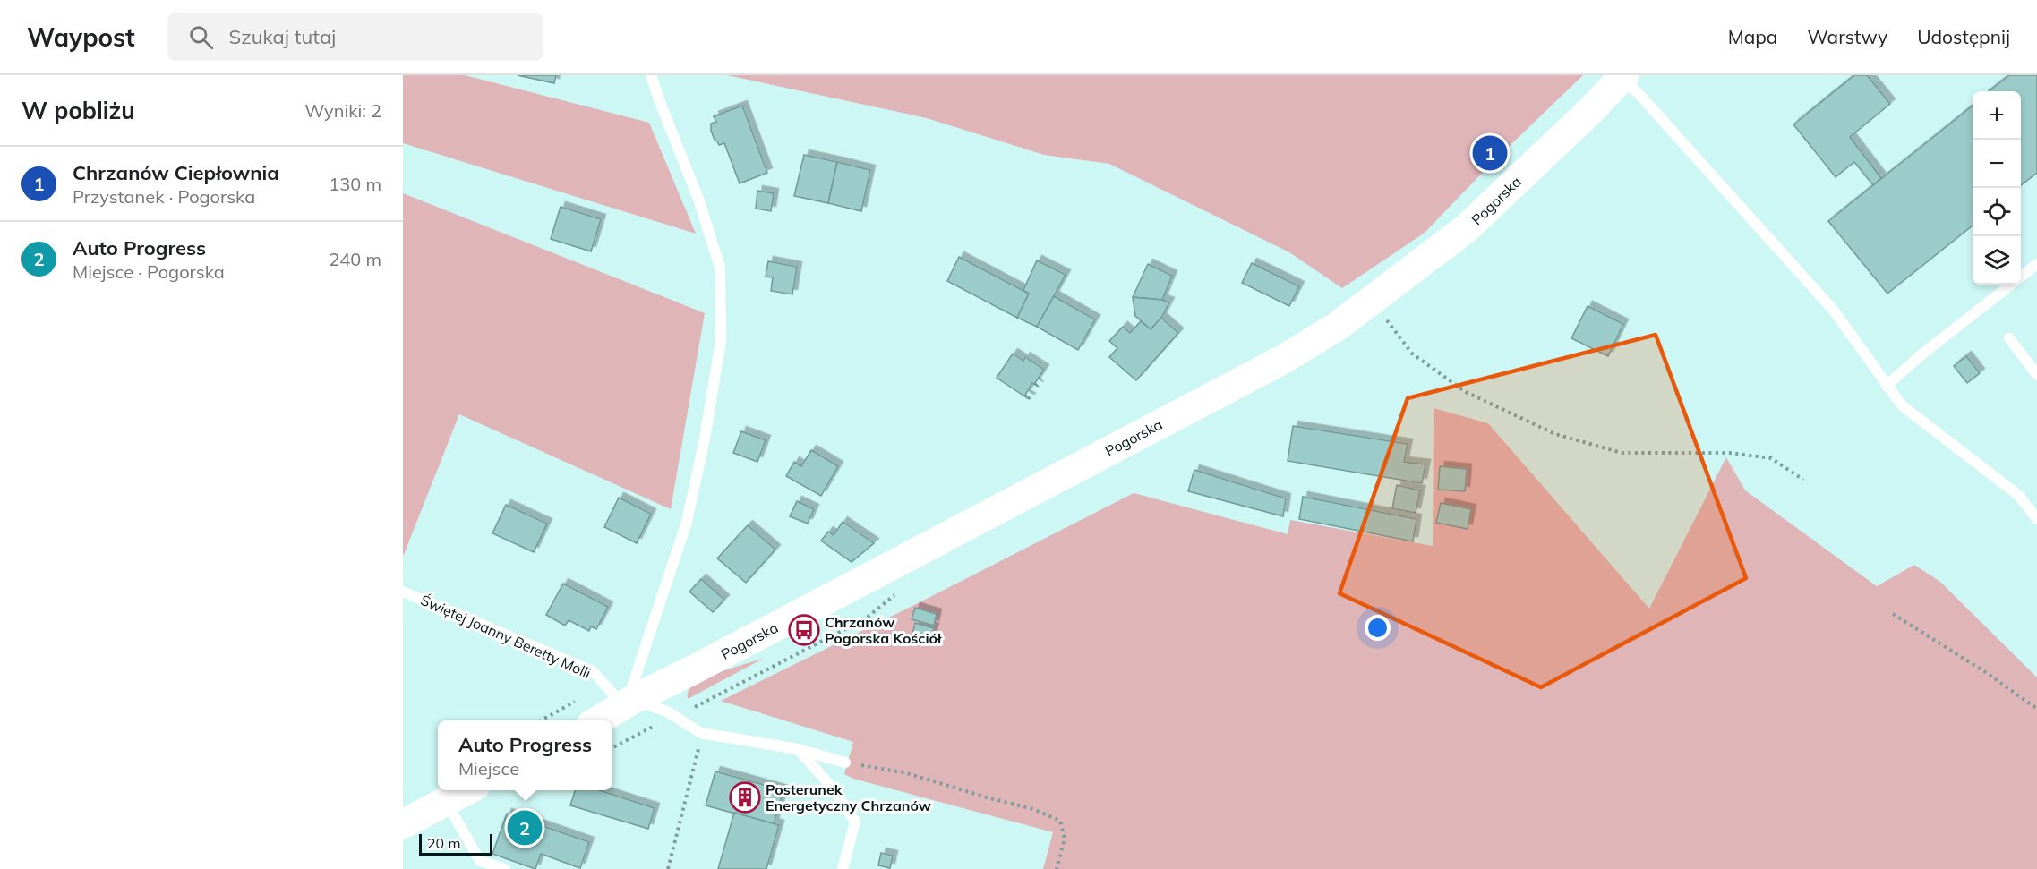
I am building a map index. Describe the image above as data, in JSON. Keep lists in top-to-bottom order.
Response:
{
  "streets": {
    "street": ["Pogorska"],
    "lane": ["Świętej Joanny Beretty Molli"]
  },
  "crossings": [
    ["Pogorska", "Świętej Joanny Beretty Molli"]
  ],
  "places": {
    "bus stop": ["Chrzanów Pogorska Kościół"],
    "building": ["Posterunek Energetyczny Chrzanów"]
  },
  "scale_bar": "20 m",
  "page": {
    "header": "Waypost",
    "search": "Szukaj tutaj",
    "nav": ["Mapa", "Warstwy", "Udostępnij"],
    "heading": ["W pobliżu", "Wyniki: 2"],
    "map_buttons": ["+", "−"],
    "pins": ["1", "2"],
    "list": [
      {
        "mark": "1",
        "name": "Chrzanów Ciepłownia",
        "note": "Przystanek · Pogorska",
        "value": "130 m"
      },
      {
        "mark": "2",
        "name": "Auto Progress",
        "note": "Miejsce · Pogorska",
        "value": "240 m"
      }
    ],
    "popup": ["Auto Progress", "Miejsce"],
    "scale": "20 m"
  }
}
